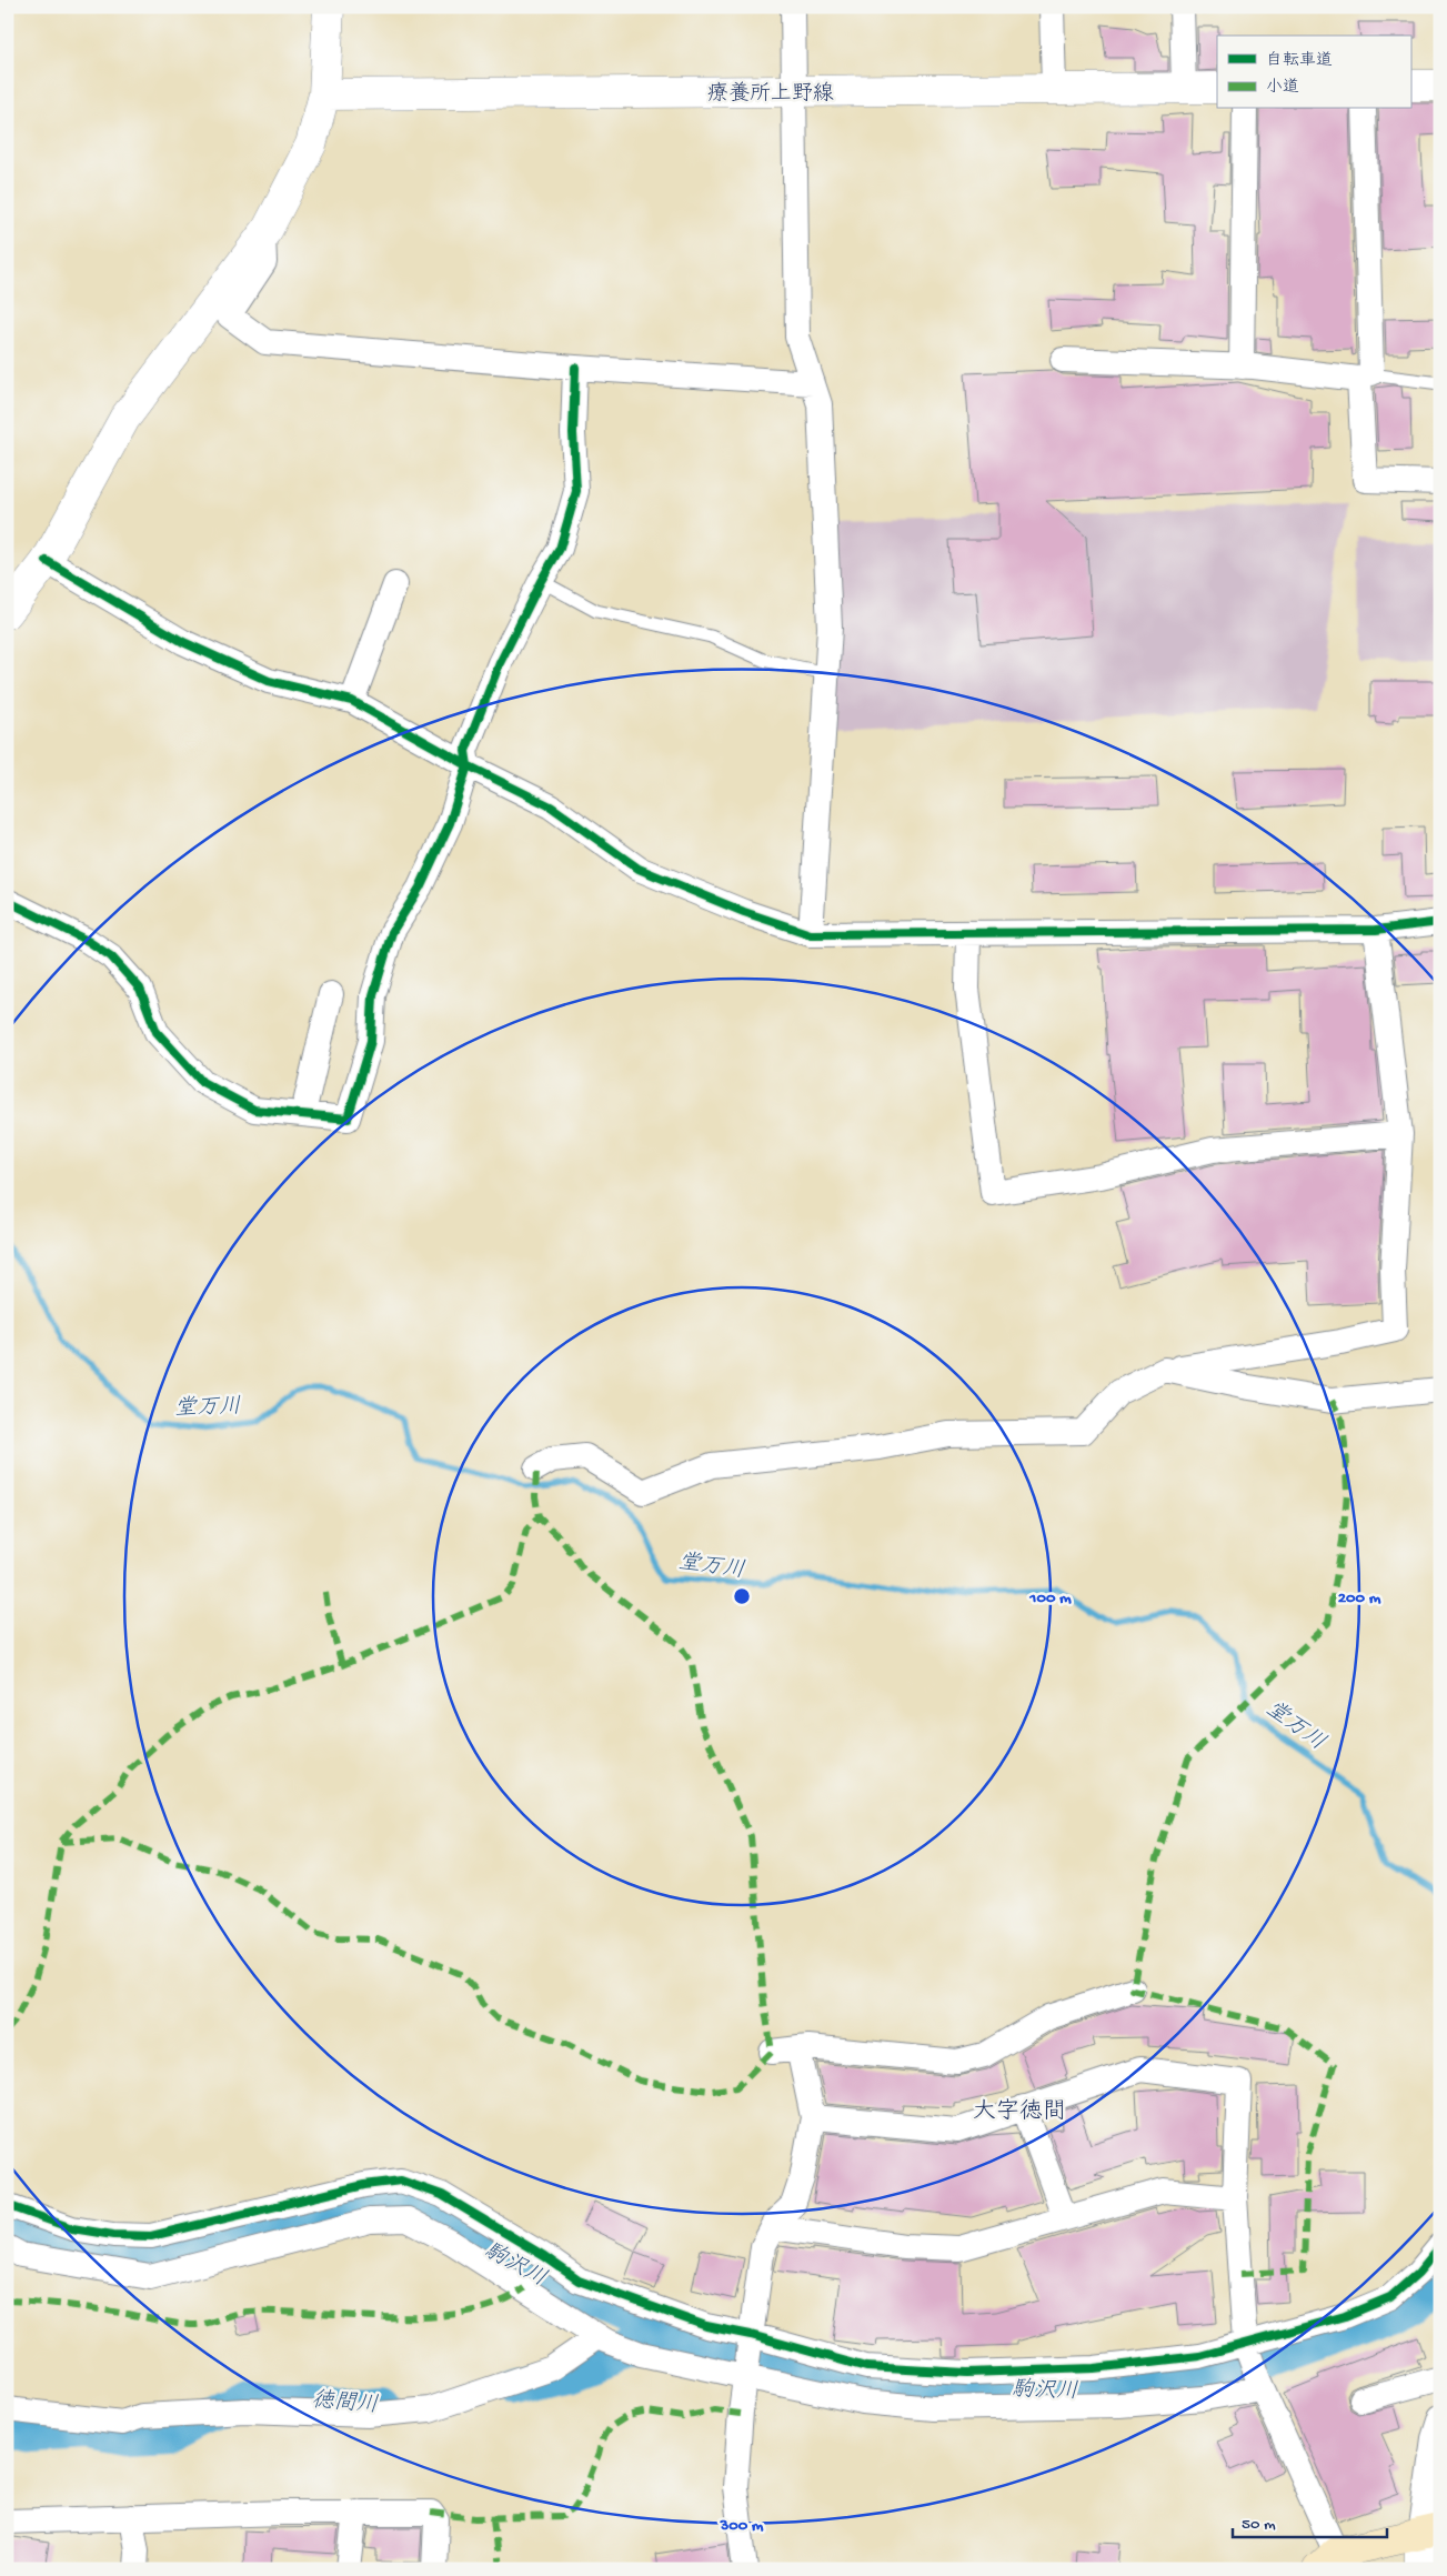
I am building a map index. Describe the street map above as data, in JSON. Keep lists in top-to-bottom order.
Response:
{
  "streets": {
    "street": ["療養所上野線"]
  },
  "districts": ["大字徳間"],
  "water": ["堂万川", "駒沢川", "徳間川"],
  "legend": ["自転車道", "小道"],
  "scale_bar": "50 m",
  "rings": ["100 m", "200 m", "300 m"]
}
